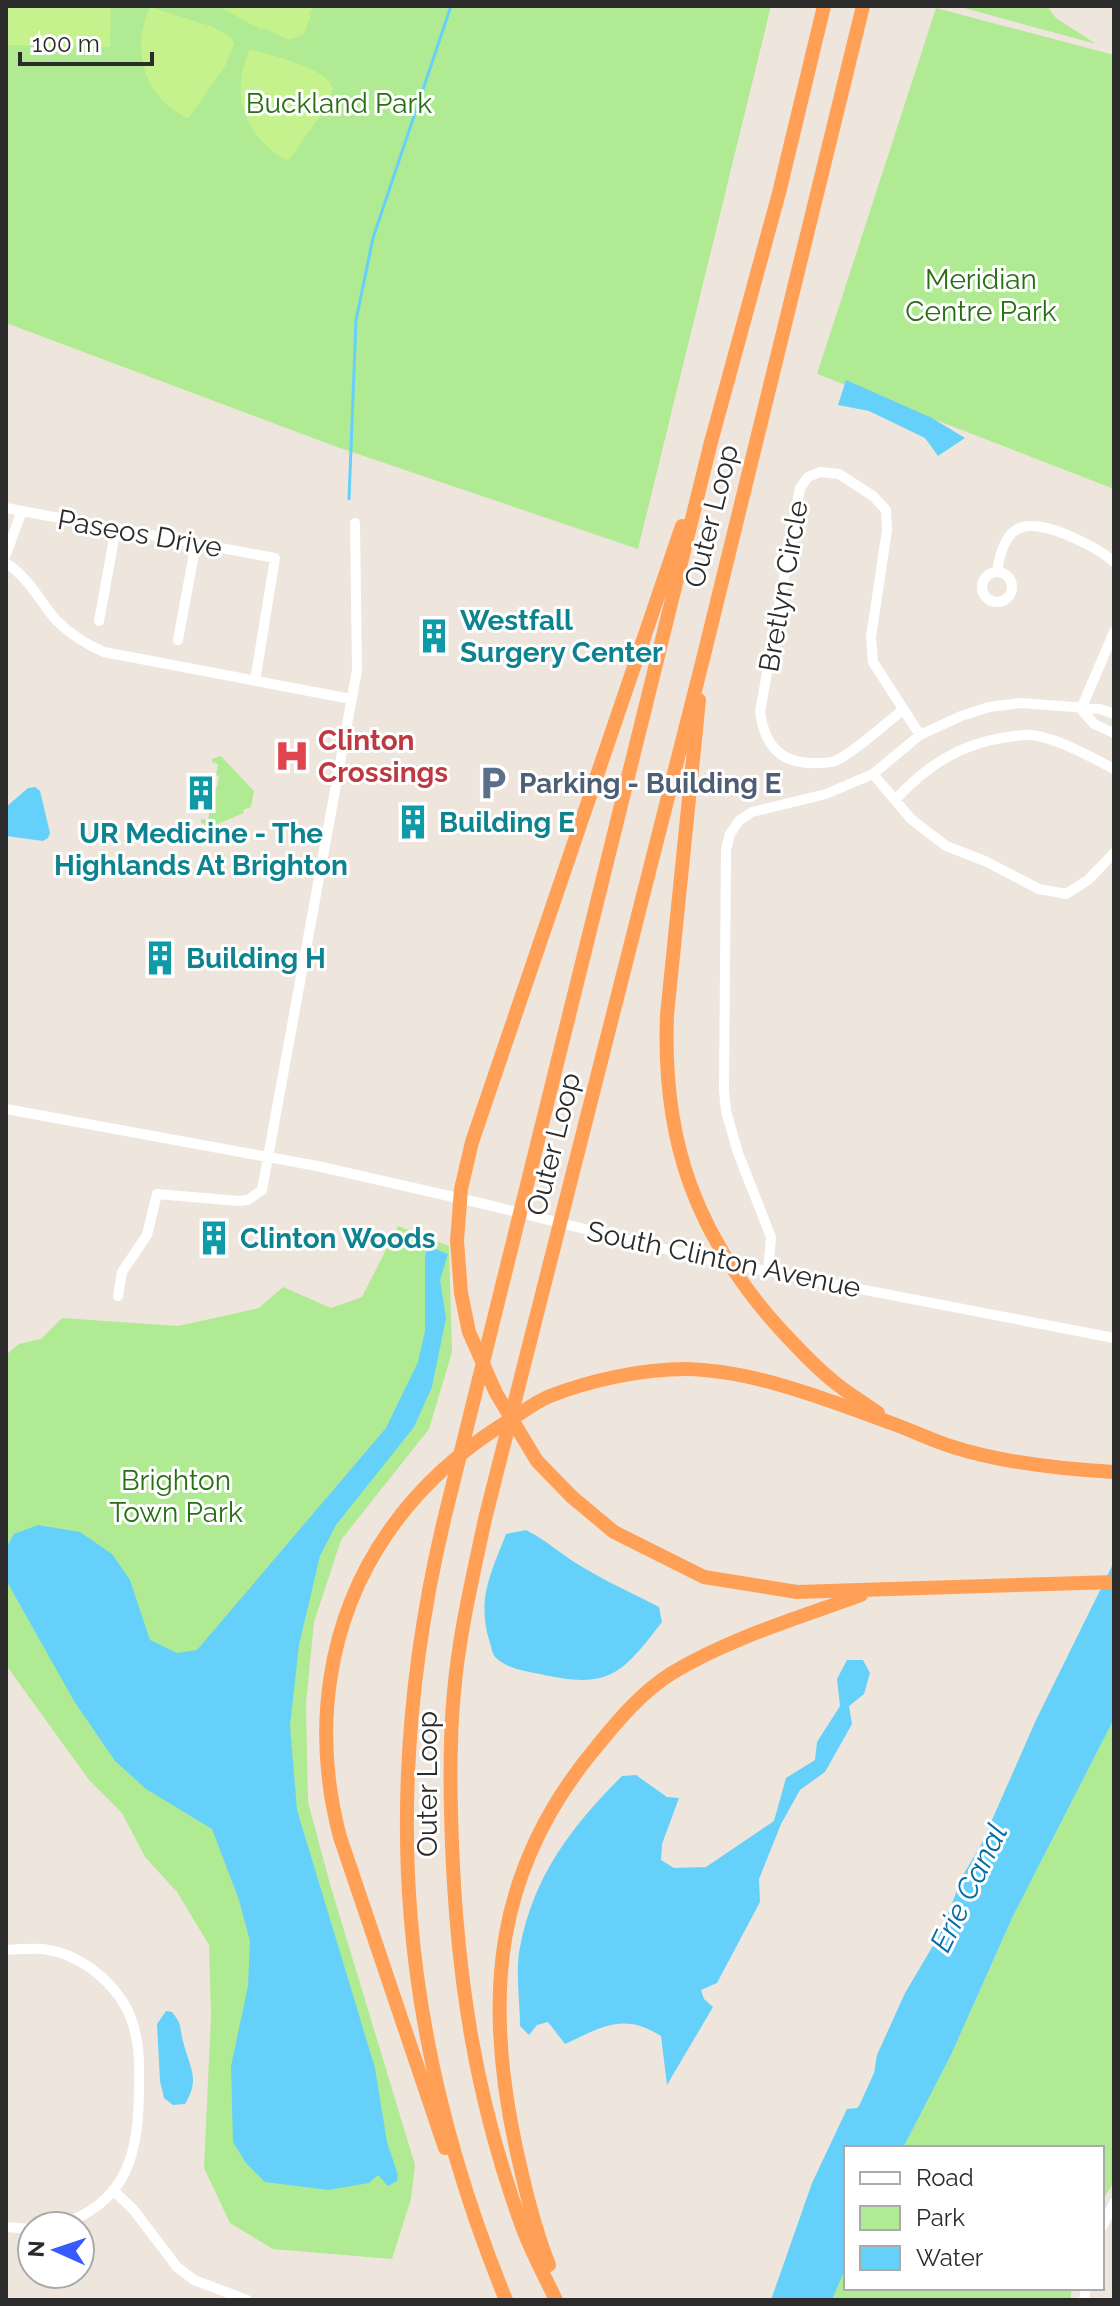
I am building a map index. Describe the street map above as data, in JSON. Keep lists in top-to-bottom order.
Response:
{
  "streets": {
    "highway": ["Outer Loop"],
    "street": ["Paseos Drive", "Bretlyn Circle", "South Clinton Avenue"]
  },
  "water": ["Erie Canal"],
  "parks": ["Buckland Park", "Meridian Centre Park", "Brighton Town Park"],
  "places": {
    "building": [
      "Westfall Surgery Center",
      "UR Medicine - The Highlands At Brighton",
      "Building E",
      "Building H",
      "Clinton Woods"
    ],
    "hospital": ["Clinton Crossings"],
    "parking": ["Parking - Building E"]
  },
  "legend": ["Road", "Park", "Water"],
  "scale_bar": "100 m",
  "north": "left"
}
